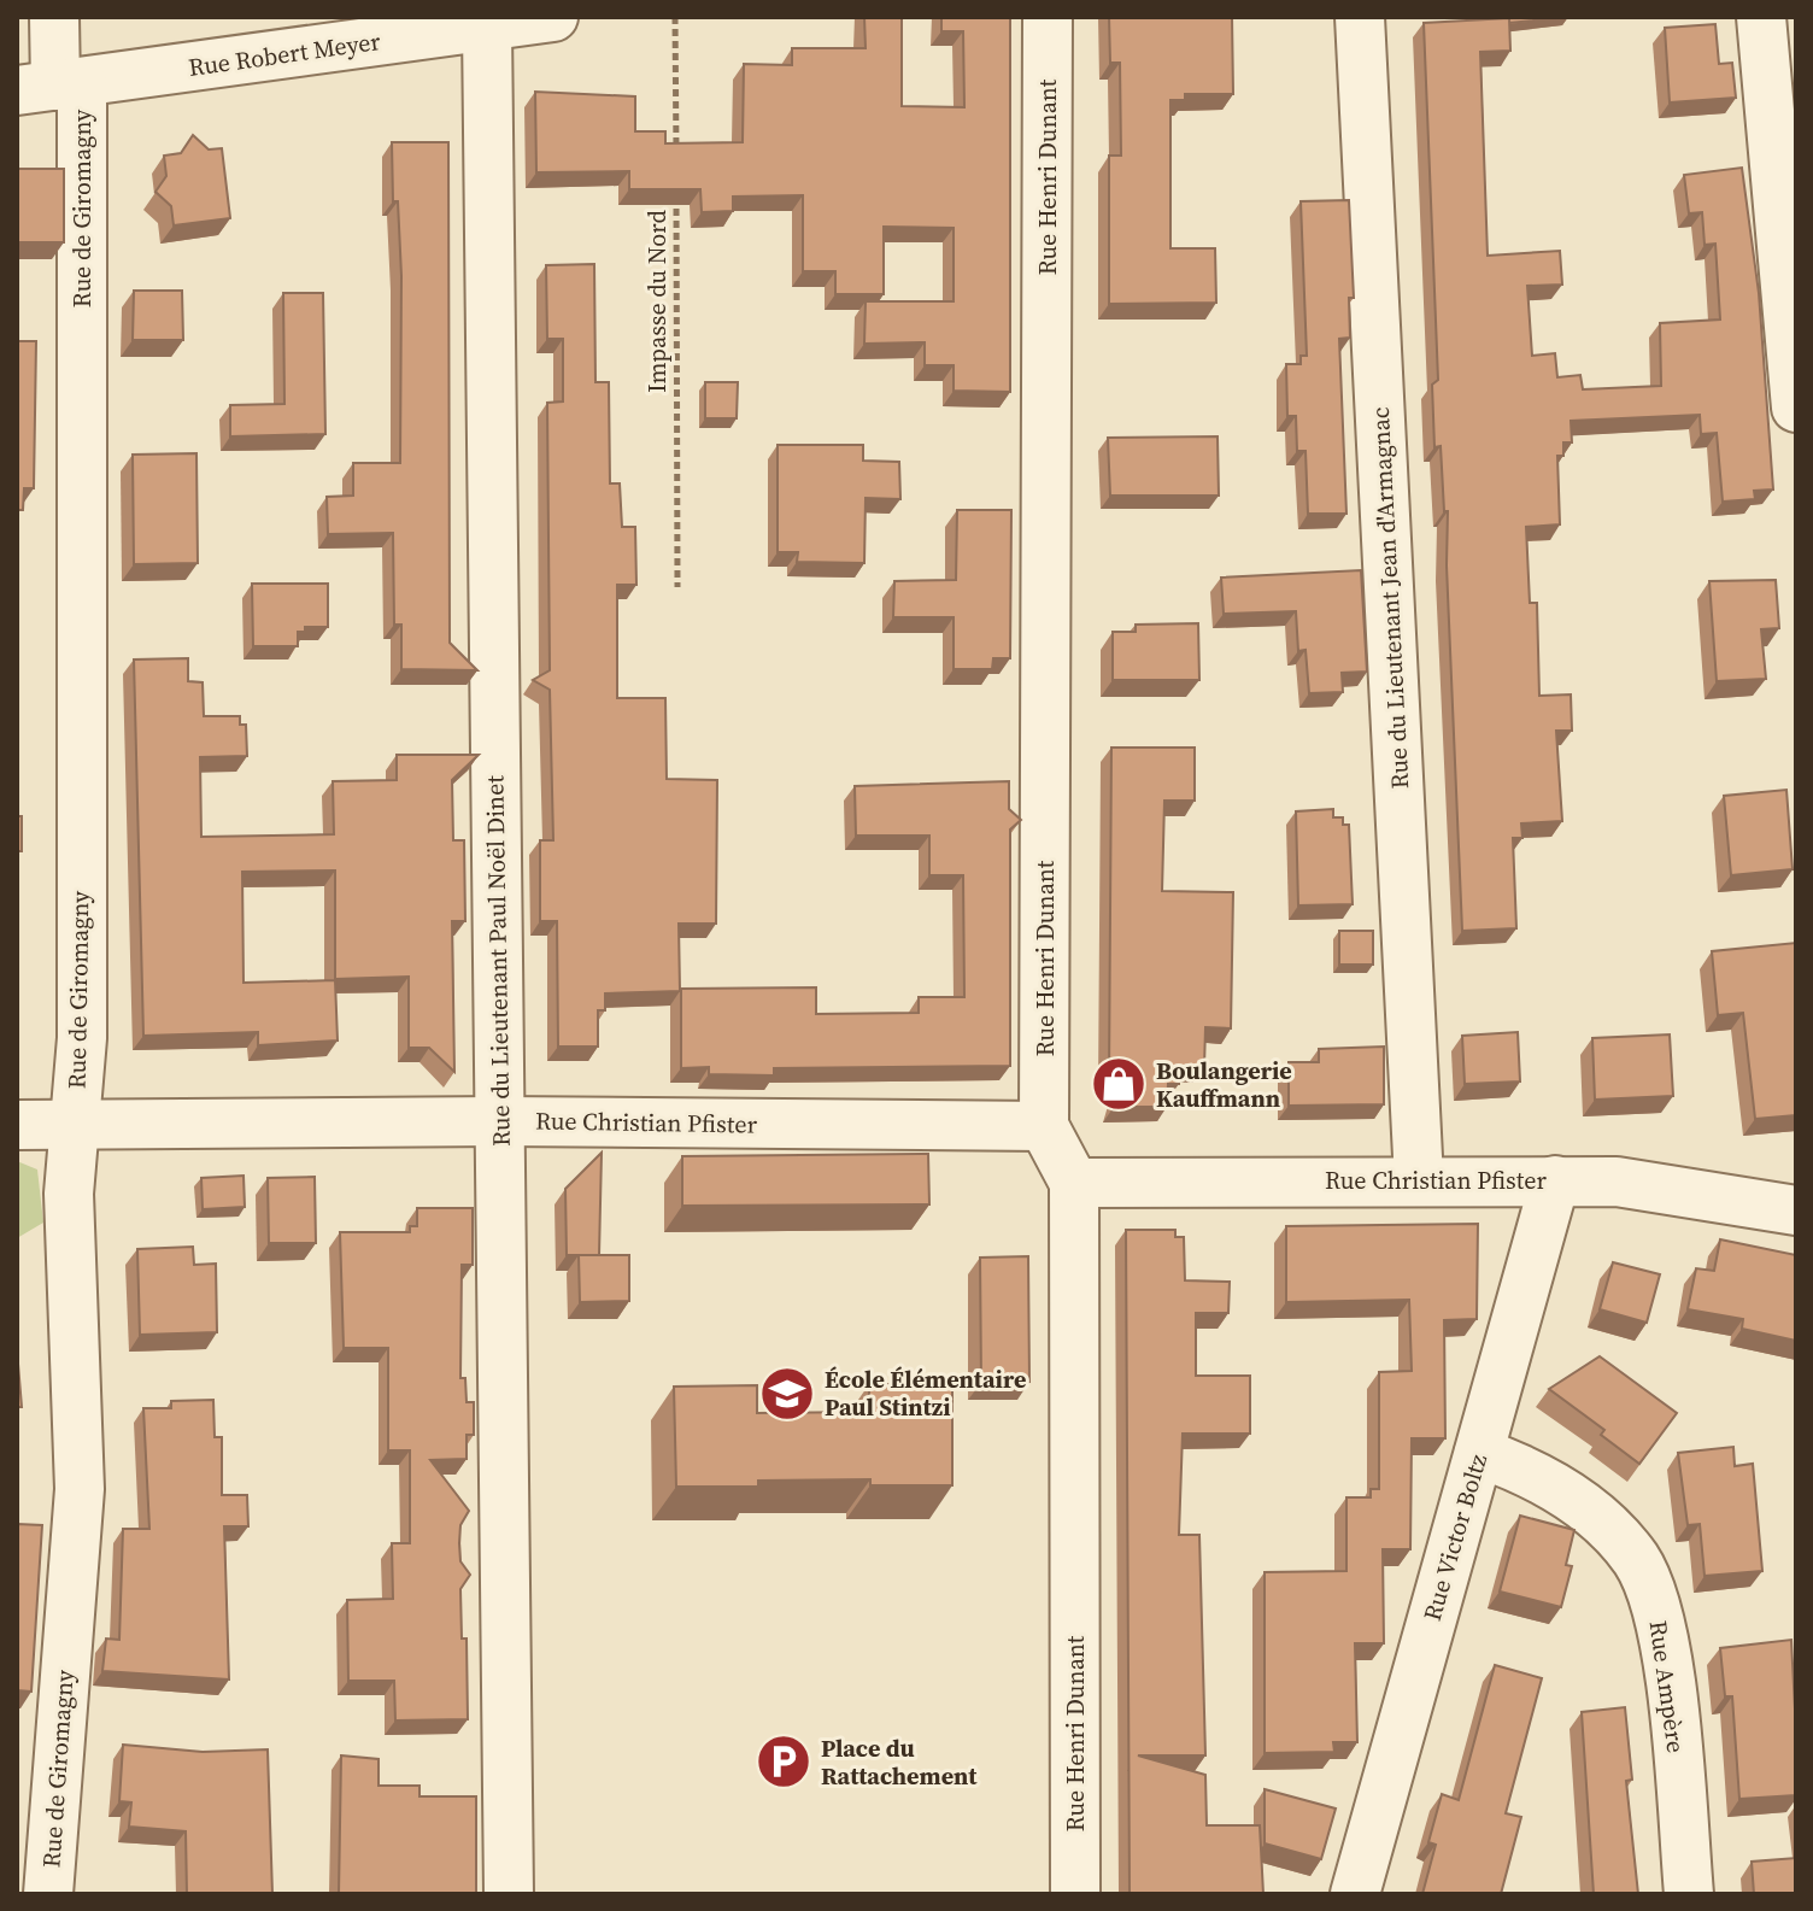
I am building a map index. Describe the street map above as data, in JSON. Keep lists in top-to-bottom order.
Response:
{
  "streets": {
    "street": [
      "Rue Robert Meyer",
      "Rue Henri Dunant",
      "Rue de Giromagny",
      "Rue du Lieutenant Jean d'Armagnac",
      "Rue du Lieutenant Paul Noël Dinet",
      "Rue Christian Pfister",
      "Rue Victor Boltz",
      "Rue Ampère"
    ],
    "path": ["Impasse du Nord"]
  },
  "crossings": [
    ["Rue Robert Meyer", "Rue de Giromagny"],
    ["Rue Robert Meyer", "Rue du Lieutenant Paul Noël Dinet"],
    ["Rue Henri Dunant", "Rue Christian Pfister"],
    ["Rue de Giromagny", "Rue Christian Pfister"],
    ["Rue du Lieutenant Jean d'Armagnac", "Rue Christian Pfister"],
    ["Rue du Lieutenant Paul Noël Dinet", "Rue Christian Pfister"],
    ["Rue Christian Pfister", "Rue Victor Boltz"],
    ["Rue Victor Boltz", "Rue Ampère"]
  ],
  "places": {
    "shop": ["Boulangerie Kauffmann"],
    "school or university": ["École Élémentaire Paul Stintzi"],
    "parking": ["Place du Rattachement"]
  }
}
